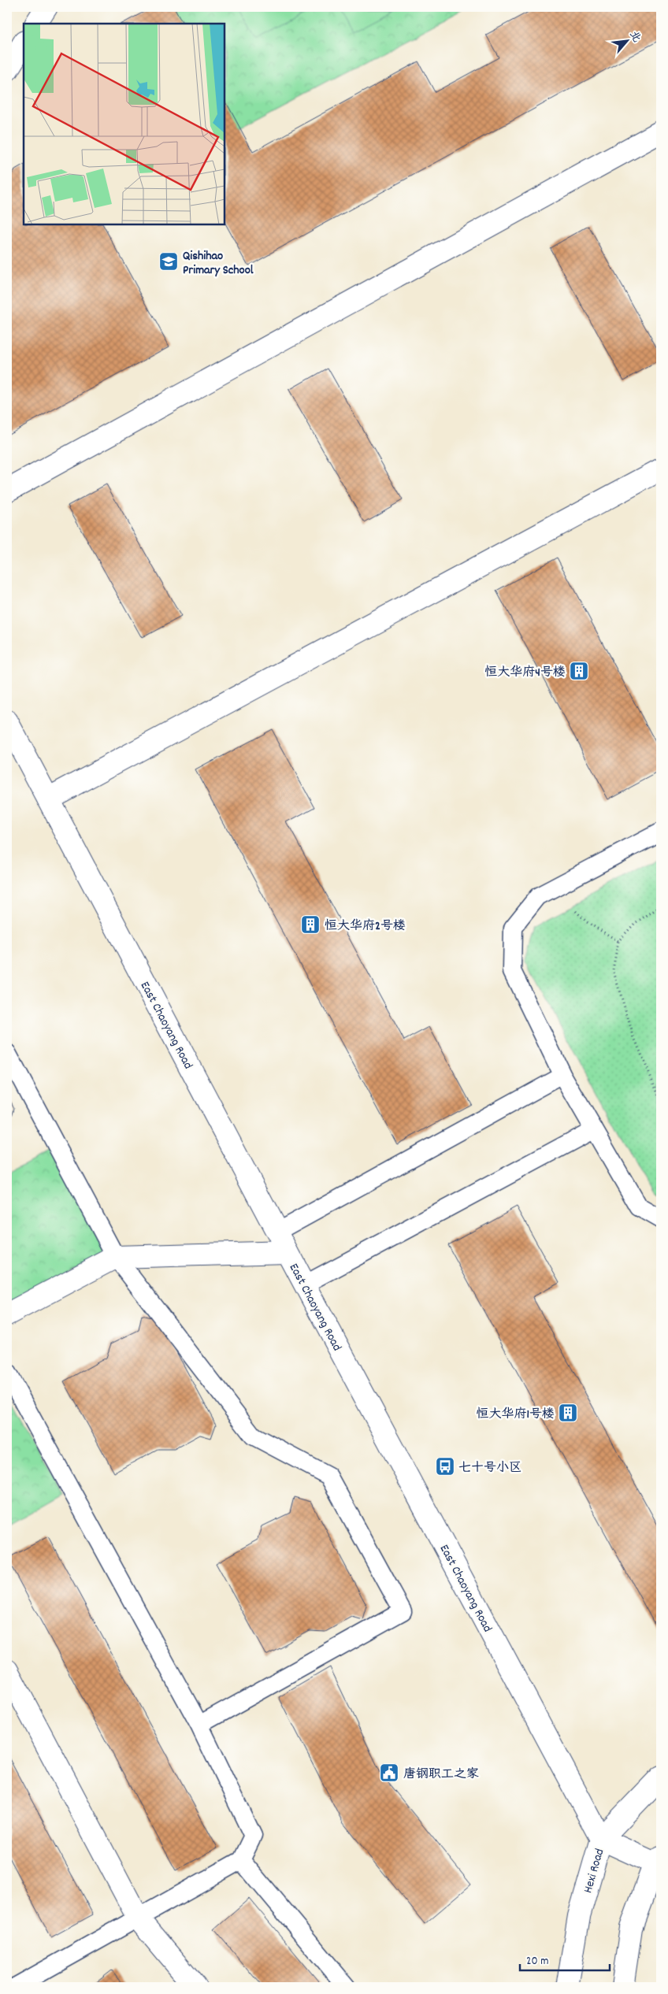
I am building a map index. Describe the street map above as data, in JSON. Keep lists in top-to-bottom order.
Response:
{
  "streets": {
    "street": ["East Chaoyang Road", "Hexi Road"]
  },
  "crossings": [
    ["East Chaoyang Road", "Hexi Road"]
  ],
  "places": {
    "school or university": ["Qishihao Primary School"],
    "building": ["恒大华府4号楼", "恒大华府2号楼", "恒大华府1号楼"],
    "bus stop": ["七十号小区"],
    "public building": ["唐钢职工之家"]
  },
  "scale_bar": "20 m",
  "north": "top right"
}
